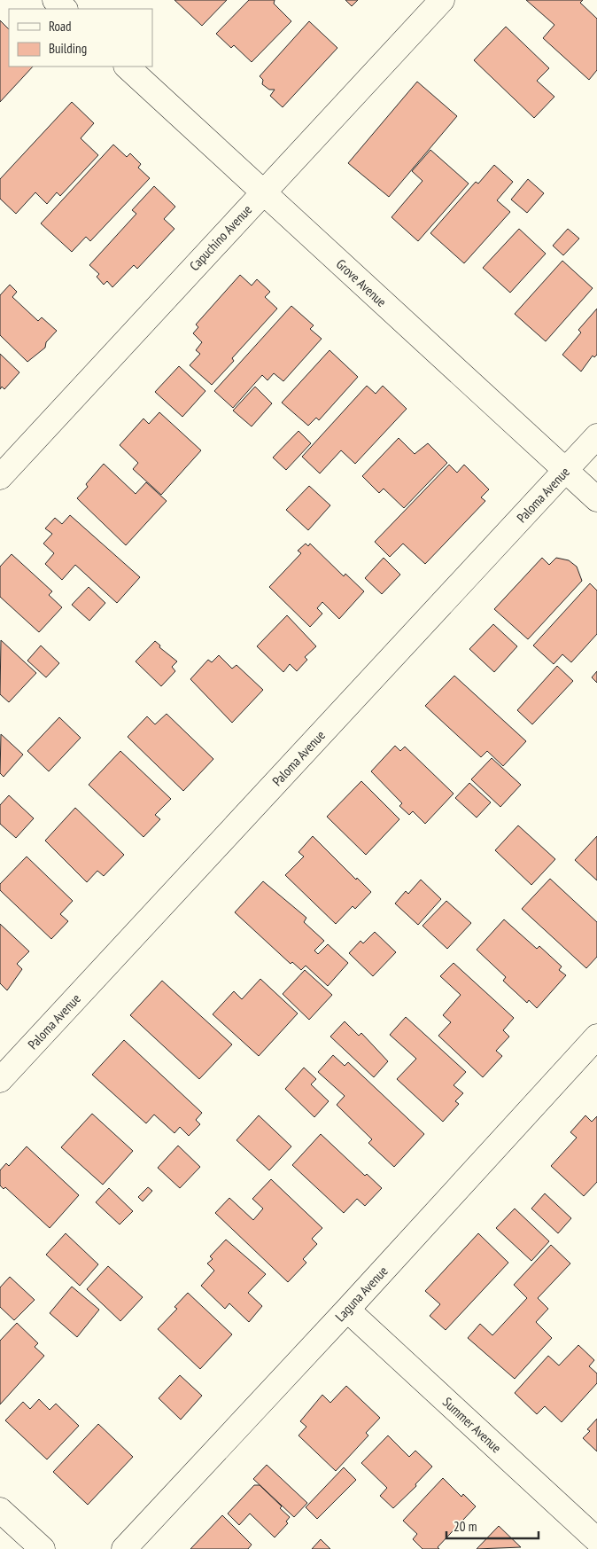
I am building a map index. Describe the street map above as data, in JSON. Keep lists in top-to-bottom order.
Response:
{
  "streets": {
    "street": [
      "Capuchino Avenue",
      "Grove Avenue",
      "Paloma Avenue",
      "Laguna Avenue",
      "Summer Avenue"
    ]
  },
  "crossings": [
    ["Capuchino Avenue", "Grove Avenue"],
    ["Grove Avenue", "Paloma Avenue"],
    ["Laguna Avenue", "Summer Avenue"]
  ],
  "legend": ["Road", "Building"],
  "scale_bar": "20 m"
}
